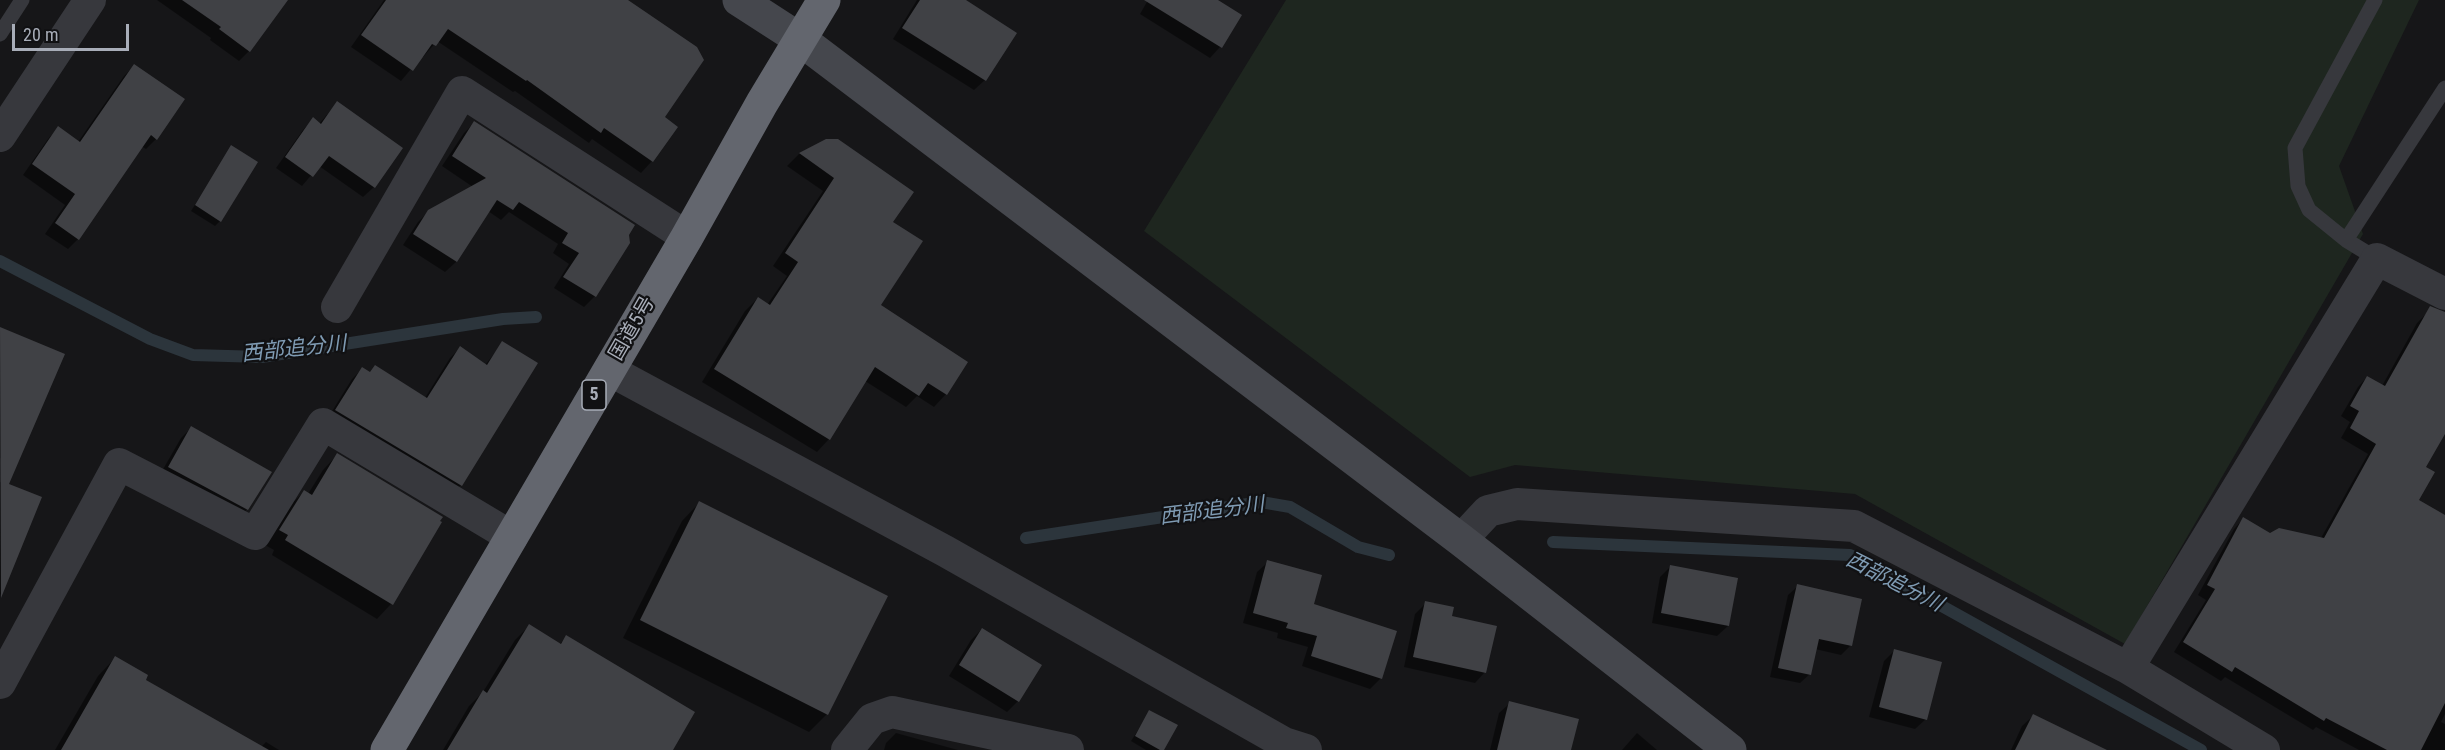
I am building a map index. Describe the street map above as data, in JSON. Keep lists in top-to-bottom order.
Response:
{
  "streets": {
    "highway": ["国道5号", "5"]
  },
  "water": ["西部追分川"],
  "scale_bar": "20 m"
}
